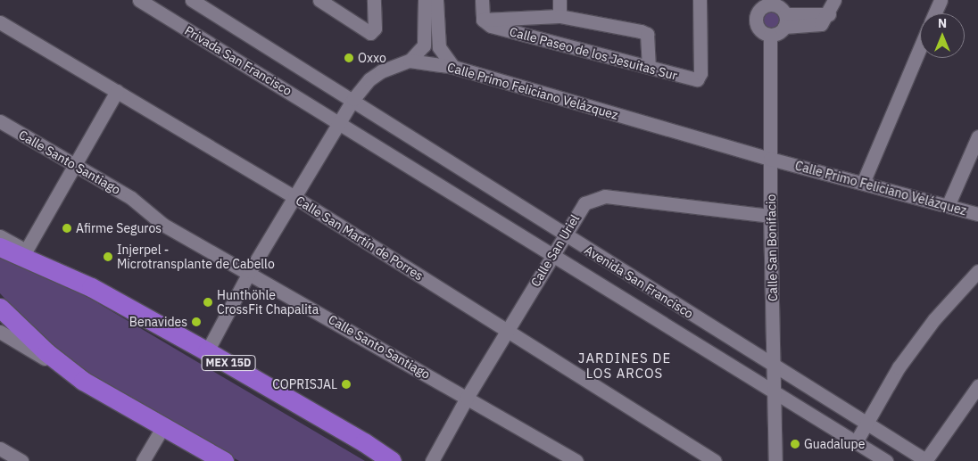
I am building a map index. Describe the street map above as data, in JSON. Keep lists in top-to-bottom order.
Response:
{
  "streets": {
    "highway": ["MEX 15D"],
    "street": [
      "Calle Paseo de los Jesuitas Sur",
      "Privada San Francisco",
      "Calle Primo Feliciano Velázquez",
      "Calle Santo Santiago",
      "Calle San Martín de Porres",
      "Calle San Bonifacio",
      "Calle San Uriel",
      "Avenida San Francisco"
    ]
  },
  "crossings": [
    ["Privada San Francisco", "Calle Primo Feliciano Velázquez"],
    ["Privada San Francisco", "Avenida San Francisco"],
    ["Calle Primo Feliciano Velázquez", "Calle Santo Santiago"],
    ["Calle Primo Feliciano Velázquez", "Calle San Martín de Porres"],
    ["Calle Primo Feliciano Velázquez", "Calle San Bonifacio"],
    ["Calle Primo Feliciano Velázquez", "Avenida San Francisco"],
    ["Calle Primo Feliciano Velázquez", "MEX 15D"],
    ["Calle Santo Santiago", "Calle San Uriel"],
    ["Calle San Martín de Porres", "Calle San Uriel"],
    ["Calle San Bonifacio", "Calle San Uriel"],
    ["Calle San Bonifacio", "Avenida San Francisco"],
    ["Calle San Uriel", "Avenida San Francisco"]
  ],
  "districts": ["JARDINES DE LOS ARCOS"],
  "places": [
    "Oxxo",
    "Afirme Seguros",
    "Injerpel - Microtransplante de Cabello",
    "Hunthöhle CrossFit Chapalita",
    "Benavides",
    "COPRISJAL",
    "Guadalupe"
  ],
  "north": "top"
}
